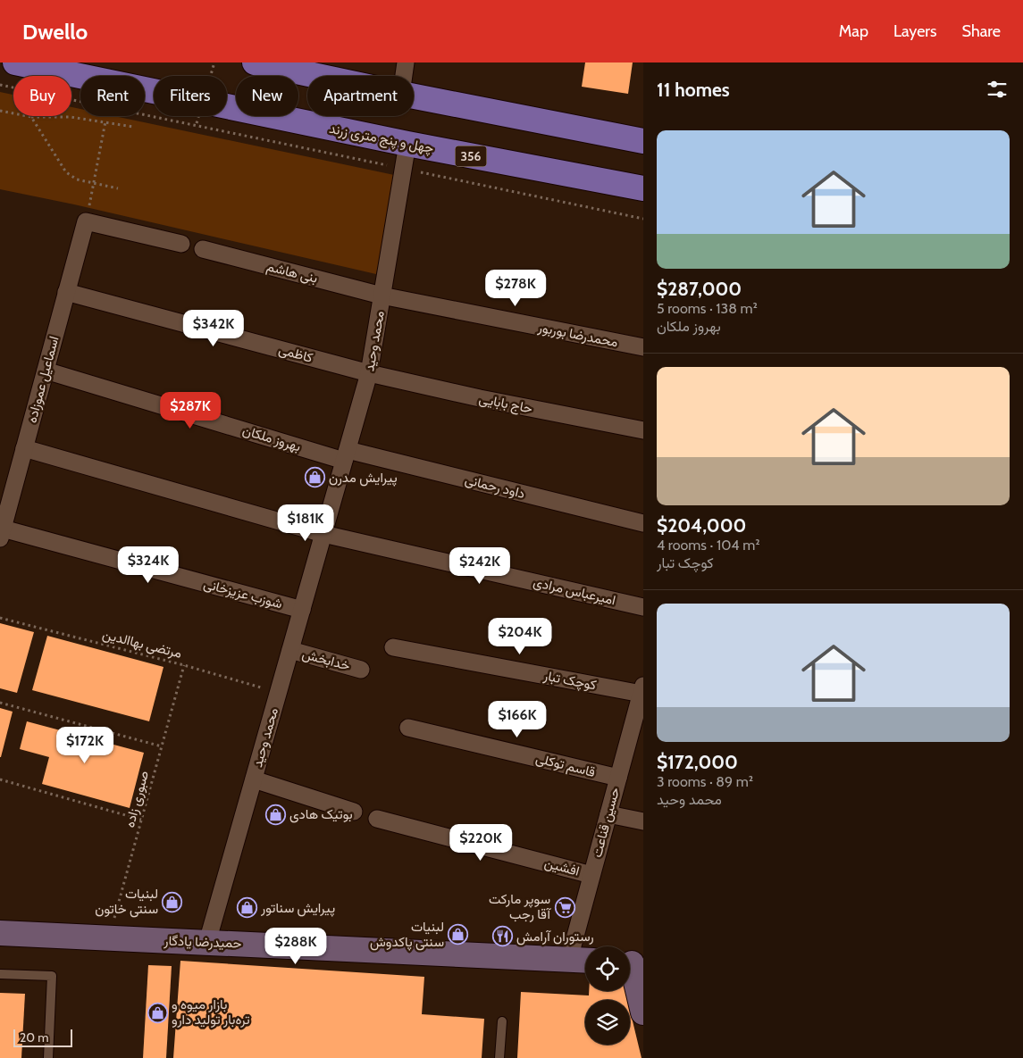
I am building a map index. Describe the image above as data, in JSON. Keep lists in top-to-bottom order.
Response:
{
  "streets": {
    "main road": ["چهل و پنج متری زرند", "356"],
    "street": [
      "بنی هاشم",
      "محمدرضا بوربور",
      "محمد وحید",
      "کاظمی",
      "اسماعیل عموزاده",
      "حاج بابایی",
      "بهروز ملکان",
      "داود رحمانی",
      "امیرعباس مرادی",
      "شوزب عزیزخانی",
      "خدابخش",
      "کوچک تبار",
      "قاسم توکلی",
      "حسین قناعت",
      "افشین",
      "حمیدرضا یادگار"
    ],
    "path": ["مرتضی بهاالدین", "صبوری زاده"]
  },
  "crossings": [
    ["چهل و پنج متری زرند", "محمد وحید"],
    ["بنی هاشم", "محمدرضا بوربور"],
    ["بنی هاشم", "محمد وحید"],
    ["محمدرضا بوربور", "محمد وحید"],
    ["محمد وحید", "کاظمی"],
    ["محمد وحید", "حاج بابایی"],
    ["محمد وحید", "بهروز ملکان"],
    ["محمد وحید", "داود رحمانی"],
    ["محمد وحید", "امیرعباس مرادی"],
    ["محمد وحید", "شوزب عزیزخانی"],
    ["محمد وحید", "مرتضی بهاالدین"],
    ["محمد وحید", "خدابخش"],
    ["محمد وحید", "حمیدرضا یادگار"],
    ["کاظمی", "اسماعیل عموزاده"],
    ["کاظمی", "حاج بابایی"],
    ["اسماعیل عموزاده", "بهروز ملکان"],
    ["اسماعیل عموزاده", "شوزب عزیزخانی"],
    ["بهروز ملکان", "داود رحمانی"],
    ["مرتضی بهاالدین", "صبوری زاده"],
    ["کوچک تبار", "حسین قناعت"],
    ["قاسم توکلی", "حسین قناعت"],
    ["صبوری زاده", "حمیدرضا یادگار"],
    ["حسین قناعت", "افشین"],
    ["حسین قناعت", "حمیدرضا یادگار"]
  ],
  "places": {
    "shop": [
      "پیرایش مدرن",
      "بوتیک هادی",
      "لبنیات سنتی خاتون",
      "پیرایش سناتور",
      "لبنیات سنتی پاکدوش",
      "بازار میوه و تره‌بار تولید دارو"
    ],
    "supermarket": ["سوپر مارکت آقا رجب"],
    "restaurant": ["رستوران آرامش"]
  },
  "scale_bar": "20 m",
  "page": {
    "header": "Dwello",
    "nav": ["Map", "Layers", "Share"],
    "heading": "11 homes",
    "chip": [
      "Buy",
      "Rent",
      "Filters",
      "New",
      "Apartment"
    ],
    "list": [
      {
        "name": "$287,000",
        "note": "5 rooms · 138 m² · بهروز ملکان"
      },
      {
        "name": "$204,000",
        "note": "4 rooms · 104 m² · کوچک تبار"
      },
      {
        "name": "$172,000",
        "note": "3 rooms · 89 m² · محمد وحید"
      }
    ],
    "price": [
      "$278K",
      "$342K",
      "$287K",
      "$181K",
      "$324K",
      "$242K",
      "$204K",
      "$166K",
      "$172K",
      "$220K",
      "$288K"
    ],
    "scale": "20 m"
  }
}
